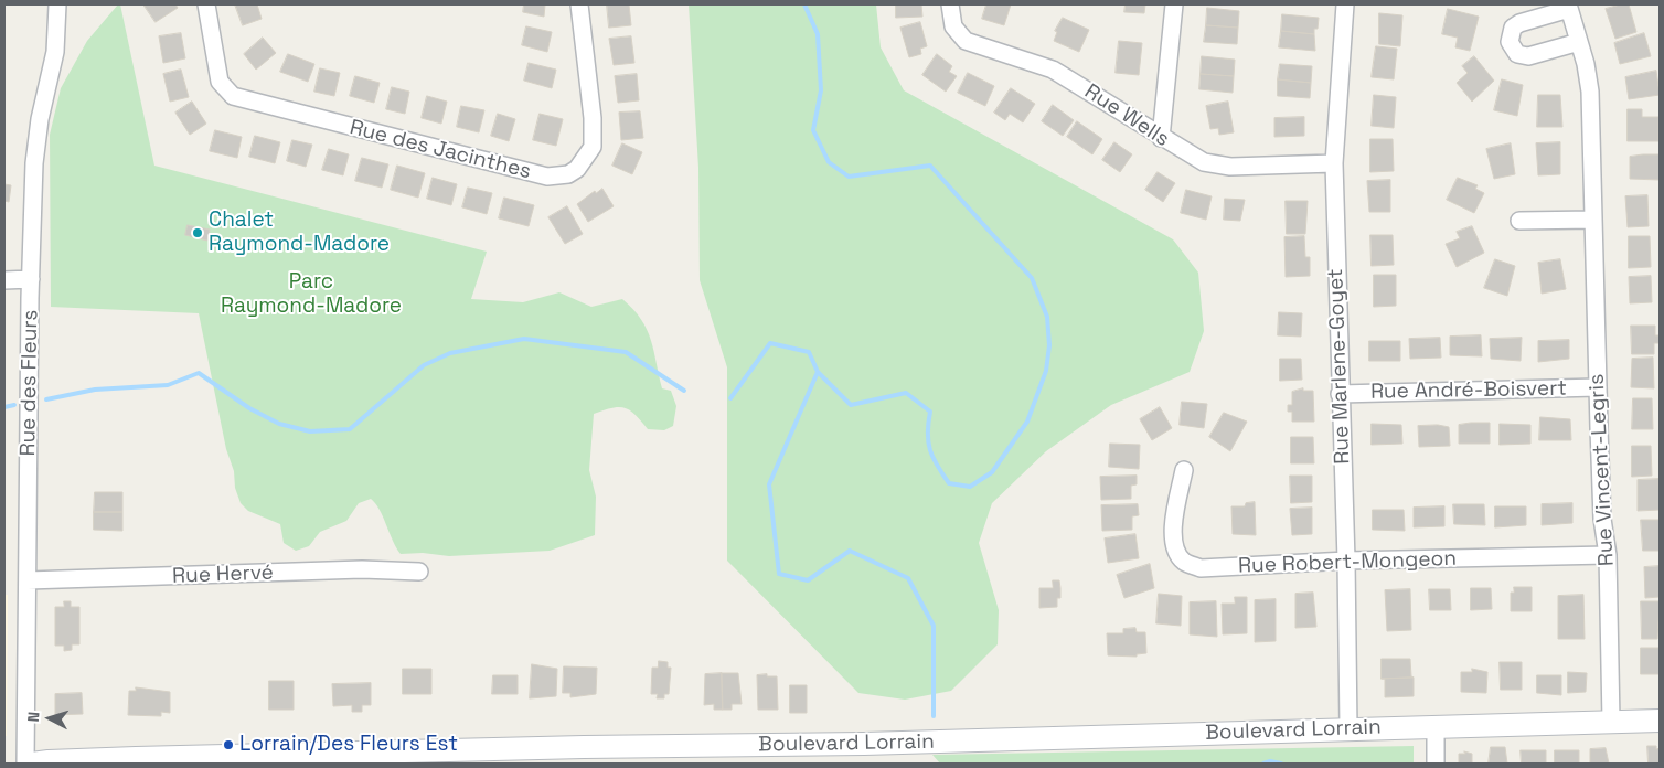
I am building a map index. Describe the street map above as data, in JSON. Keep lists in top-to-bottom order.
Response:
{
  "streets": {
    "main road": ["Boulevard Lorrain"],
    "street": [
      "Rue Wells",
      "Rue des Jacinthes",
      "Rue Marlene-Goyet",
      "Rue des Fleurs",
      "Rue André-Boisvert",
      "Rue Vincent-Legris",
      "Rue Robert-Mongeon",
      "Rue Hervé"
    ]
  },
  "crossings": [
    ["Rue Wells", "Rue Marlene-Goyet"],
    ["Rue Marlene-Goyet", "Rue André-Boisvert"],
    ["Rue Marlene-Goyet", "Rue Robert-Mongeon"],
    ["Rue Marlene-Goyet", "Boulevard Lorrain"],
    ["Rue des Fleurs", "Rue Hervé"],
    ["Rue André-Boisvert", "Rue Vincent-Legris"],
    ["Rue Vincent-Legris", "Rue Robert-Mongeon"],
    ["Rue Vincent-Legris", "Boulevard Lorrain"]
  ],
  "parks": ["Parc Raymond-Madore"],
  "places": ["Chalet Raymond-Madore", "Lorrain/Des Fleurs Est"],
  "north": "left"
}
